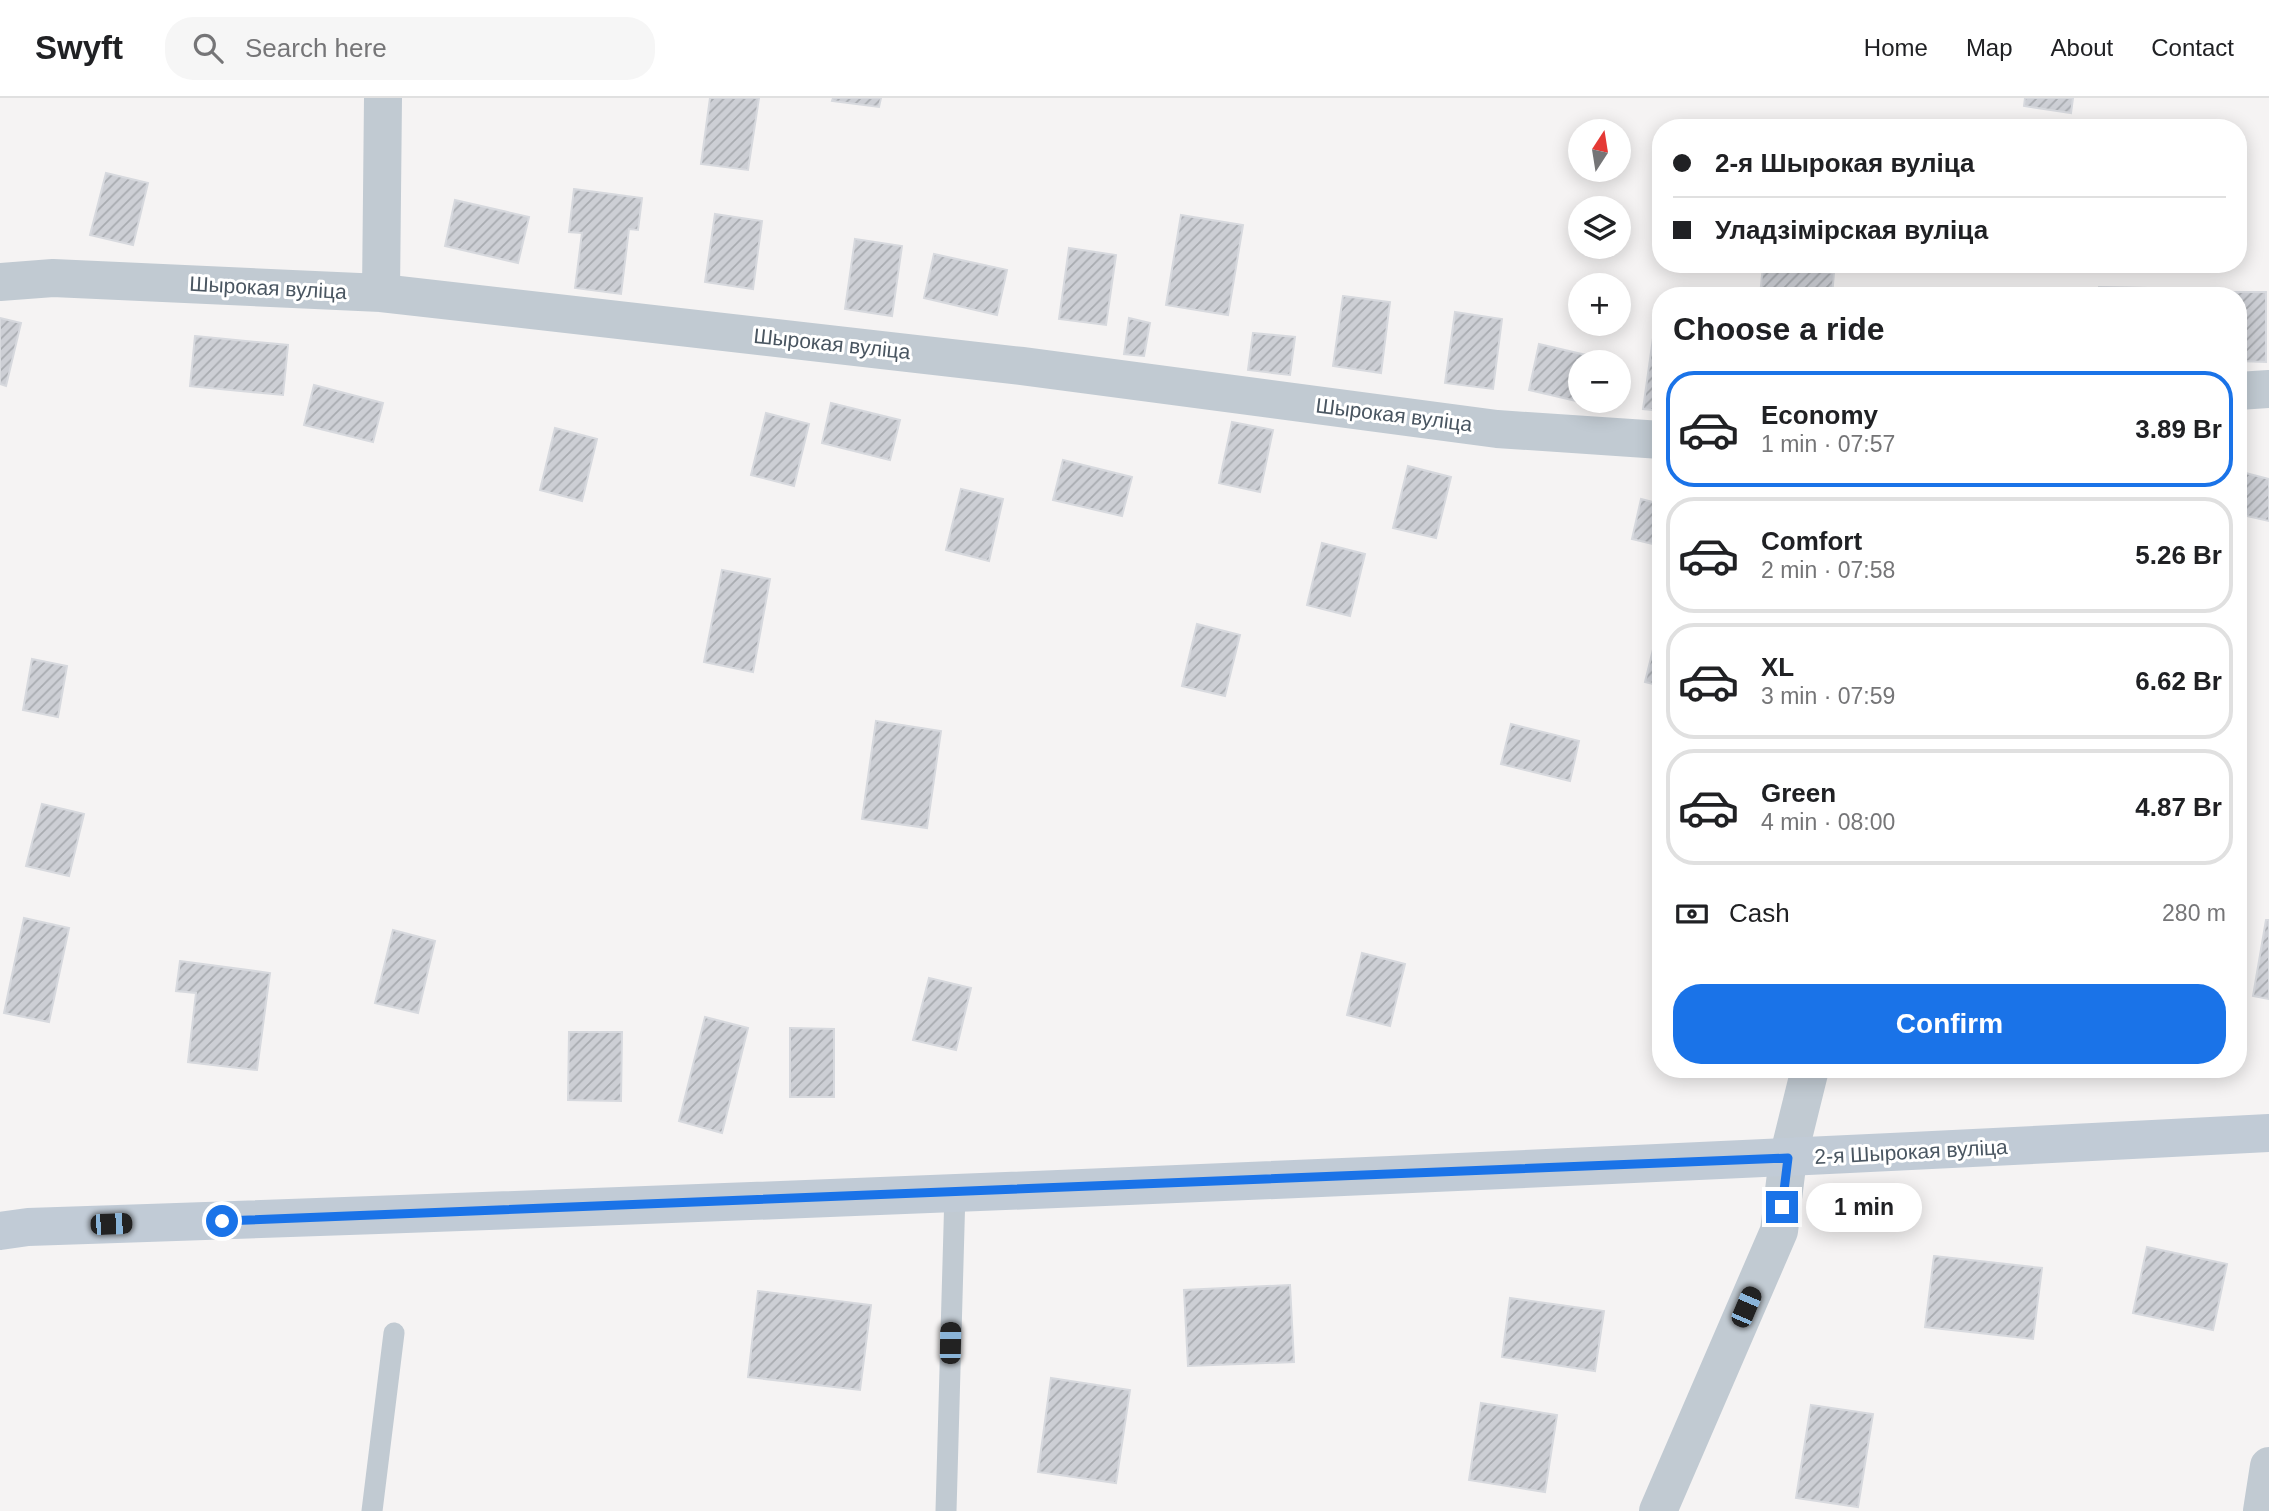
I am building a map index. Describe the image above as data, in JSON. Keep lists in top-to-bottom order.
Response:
{
  "streets": {
    "street": ["Шырокая вуліца", "2-я Шырокая вуліца"]
  },
  "north": "top",
  "page": {
    "header": "Swyft",
    "search": "Search here",
    "nav": [
      "Home",
      "Map",
      "About",
      "Contact"
    ],
    "map_buttons": ["+", "−"],
    "banner": ["2-я Шырокая вуліца", "Уладзімірская вуліца"],
    "heading": "Choose a ride",
    "list": [
      {
        "name": "Economy",
        "note": "1 min · 07:57",
        "value": "3.89 Br"
      },
      {
        "name": "Comfort",
        "note": "2 min · 07:58",
        "value": "5.26 Br"
      },
      {
        "name": "XL",
        "note": "3 min · 07:59",
        "value": "6.62 Br"
      },
      {
        "name": "Green",
        "note": "4 min · 08:00",
        "value": "4.87 Br"
      }
    ],
    "pay": ["Cash", "280 m"],
    "buttons": "Confirm",
    "bubble": "1 min"
  }
}
